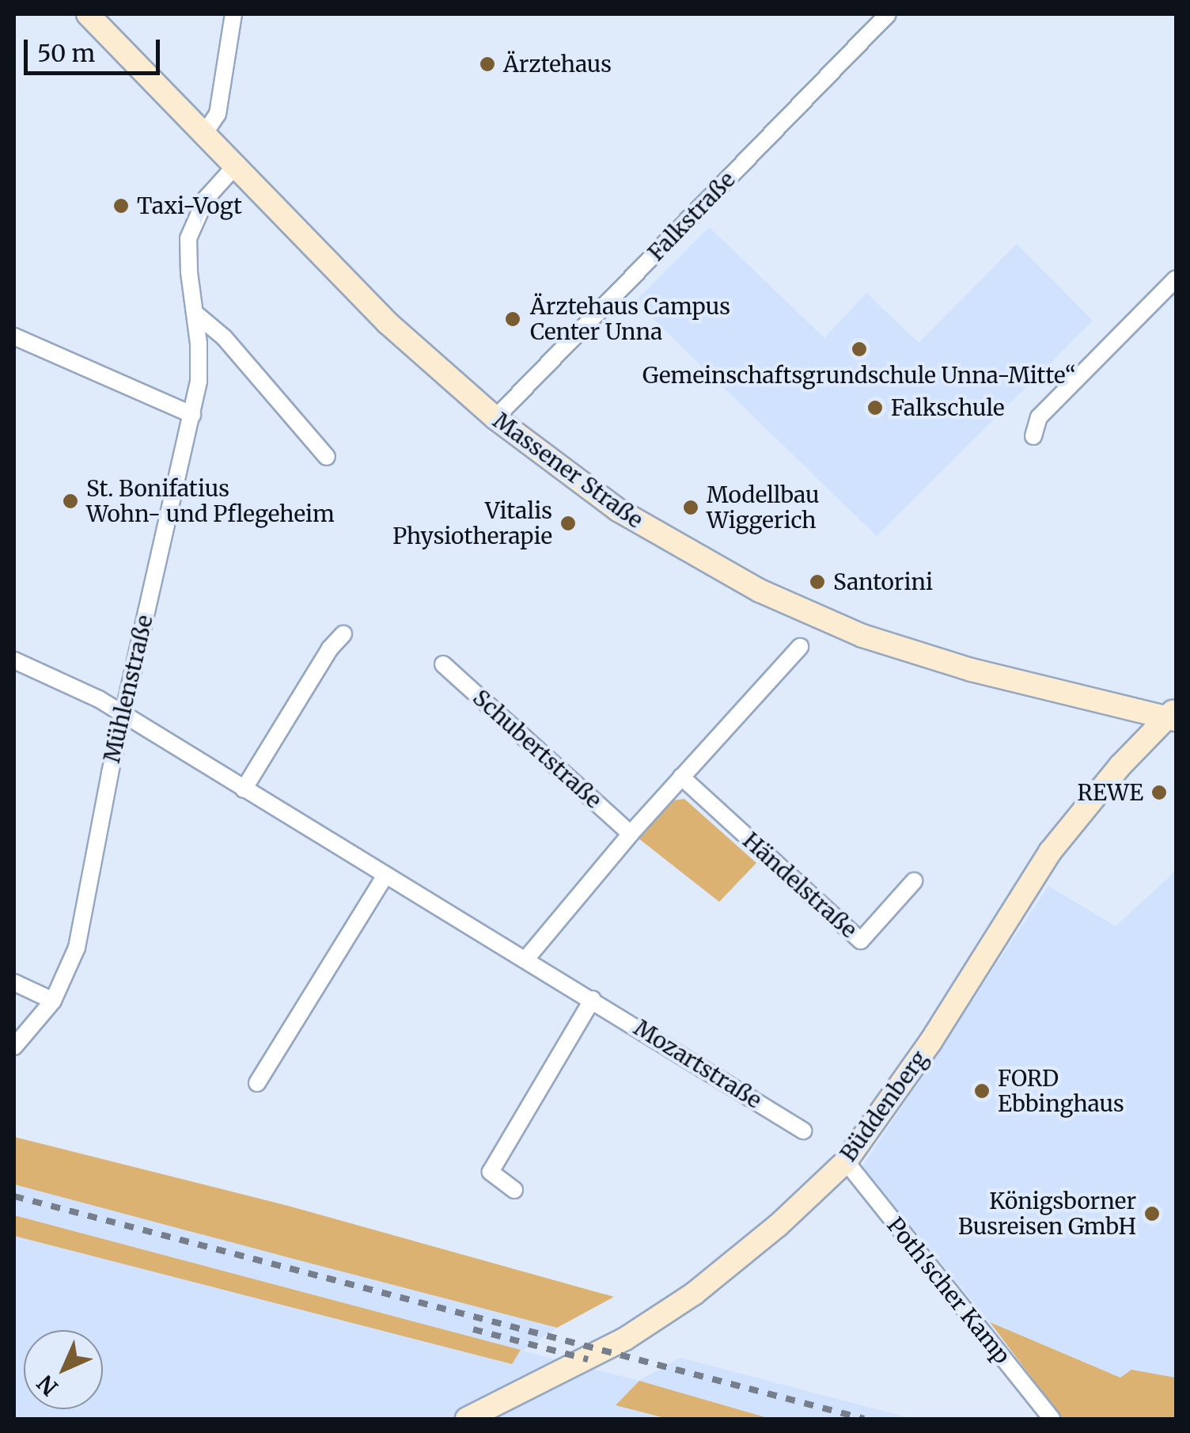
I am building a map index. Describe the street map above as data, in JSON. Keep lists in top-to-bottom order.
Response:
{
  "streets": {
    "main road": ["Massener Straße", "Büddenberg"],
    "street": [
      "Falkstraße",
      "Mühlenstraße",
      "Schubertstraße",
      "Händelstraße",
      "Mozartstraße",
      "Poth'scher Kamp"
    ]
  },
  "crossings": [
    ["Falkstraße", "Massener Straße"],
    ["Massener Straße", "Mühlenstraße"],
    ["Massener Straße", "Büddenberg"],
    ["Mühlenstraße", "Mozartstraße"],
    ["Büddenberg", "Poth'scher Kamp"]
  ],
  "places": [
    "Ärztehaus",
    "Taxi-Vogt",
    "Ärztehaus Campus Center Unna",
    "Gemeinschaftsgrundschule Unna-Mitte“",
    "Falkschule",
    "St. Bonifatius Wohn- und Pflegeheim",
    "Modellbau Wiggerich",
    "Vitalis Physiotherapie",
    "Santorini",
    "REWE",
    "FORD Ebbinghaus",
    "Königsborner Busreisen GmbH"
  ],
  "scale_bar": "50 m",
  "north": "bottom left"
}
